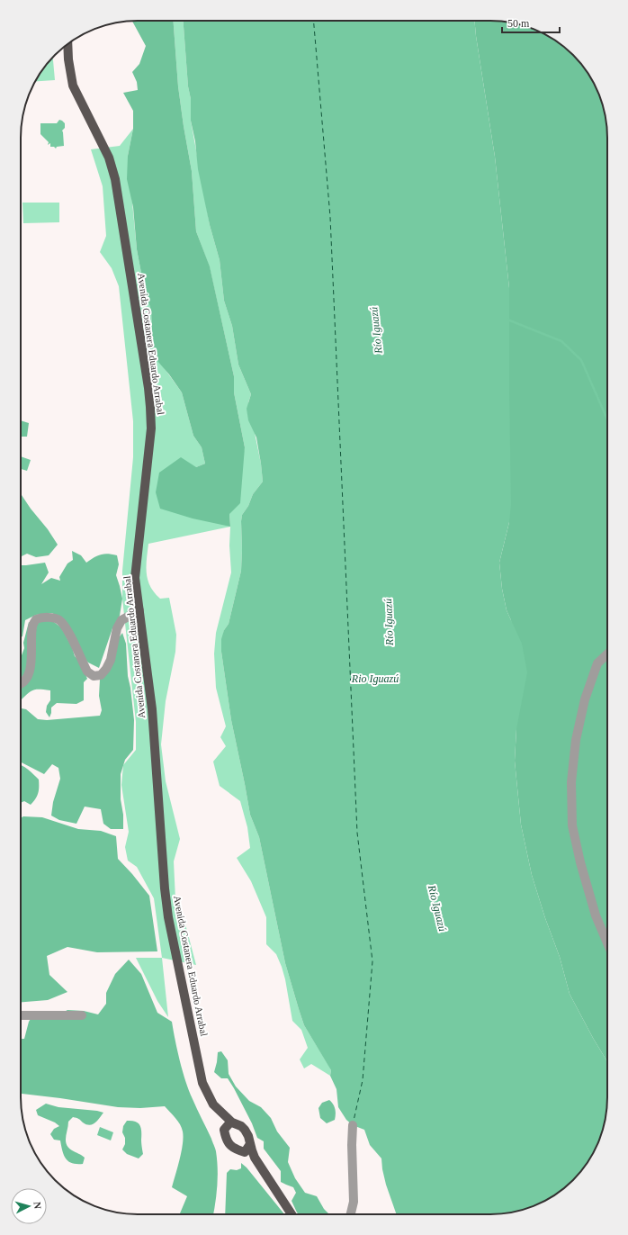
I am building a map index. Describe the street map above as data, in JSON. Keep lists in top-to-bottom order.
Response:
{
  "streets": {
    "main road": ["Avenida Costanera Eduardo Arrabal"]
  },
  "water": ["Río Iguazú", "Rio Iguazú"],
  "scale_bar": "50 m",
  "north": "right"
}
